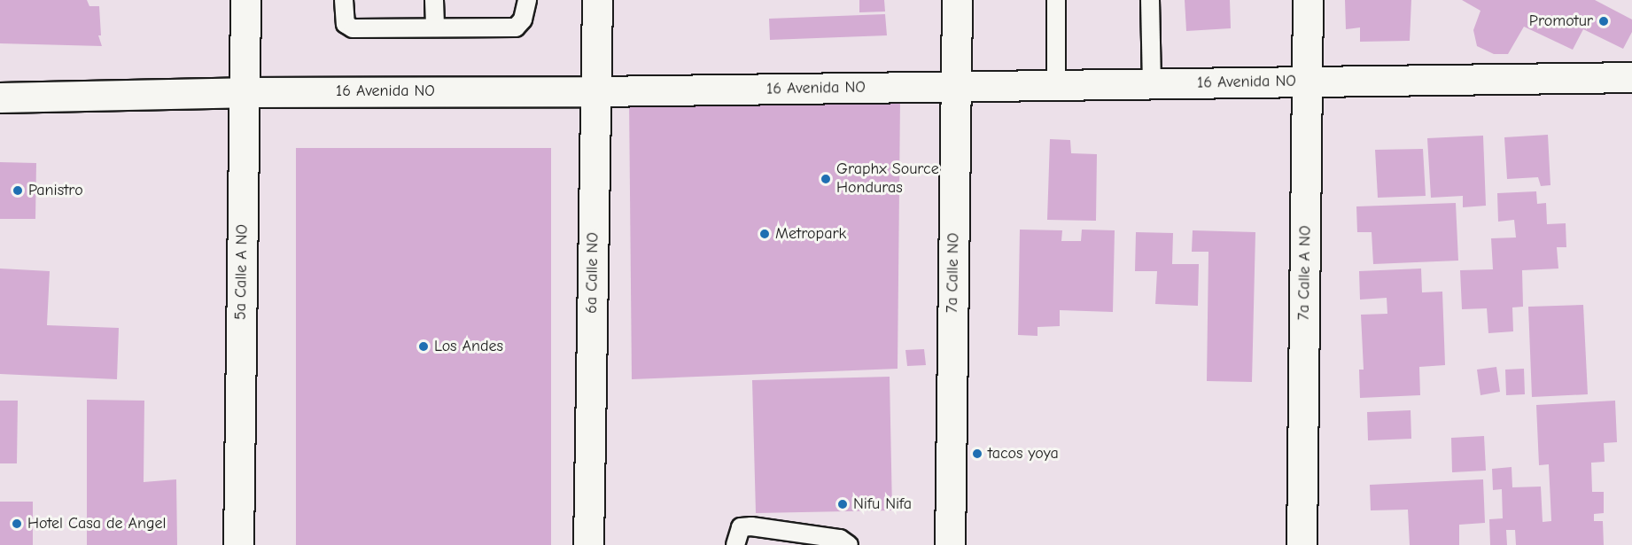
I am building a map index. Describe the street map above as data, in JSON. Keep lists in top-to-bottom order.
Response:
{
  "streets": {
    "street": [
      "16 Avenida NO",
      "5a Calle A NO",
      "6a Calle NO",
      "7a Calle NO",
      "7a Calle A NO"
    ]
  },
  "crossings": [
    ["16 Avenida NO", "5a Calle A NO"],
    ["16 Avenida NO", "6a Calle NO"],
    ["16 Avenida NO", "7a Calle NO"],
    ["16 Avenida NO", "7a Calle A NO"]
  ],
  "places": [
    "Promotur",
    "Graphx Source Honduras",
    "Panistro",
    "Metropark",
    "Los Andes",
    "tacos yoya",
    "Nifu Nifa",
    "Hotel Casa de Angel"
  ]
}
